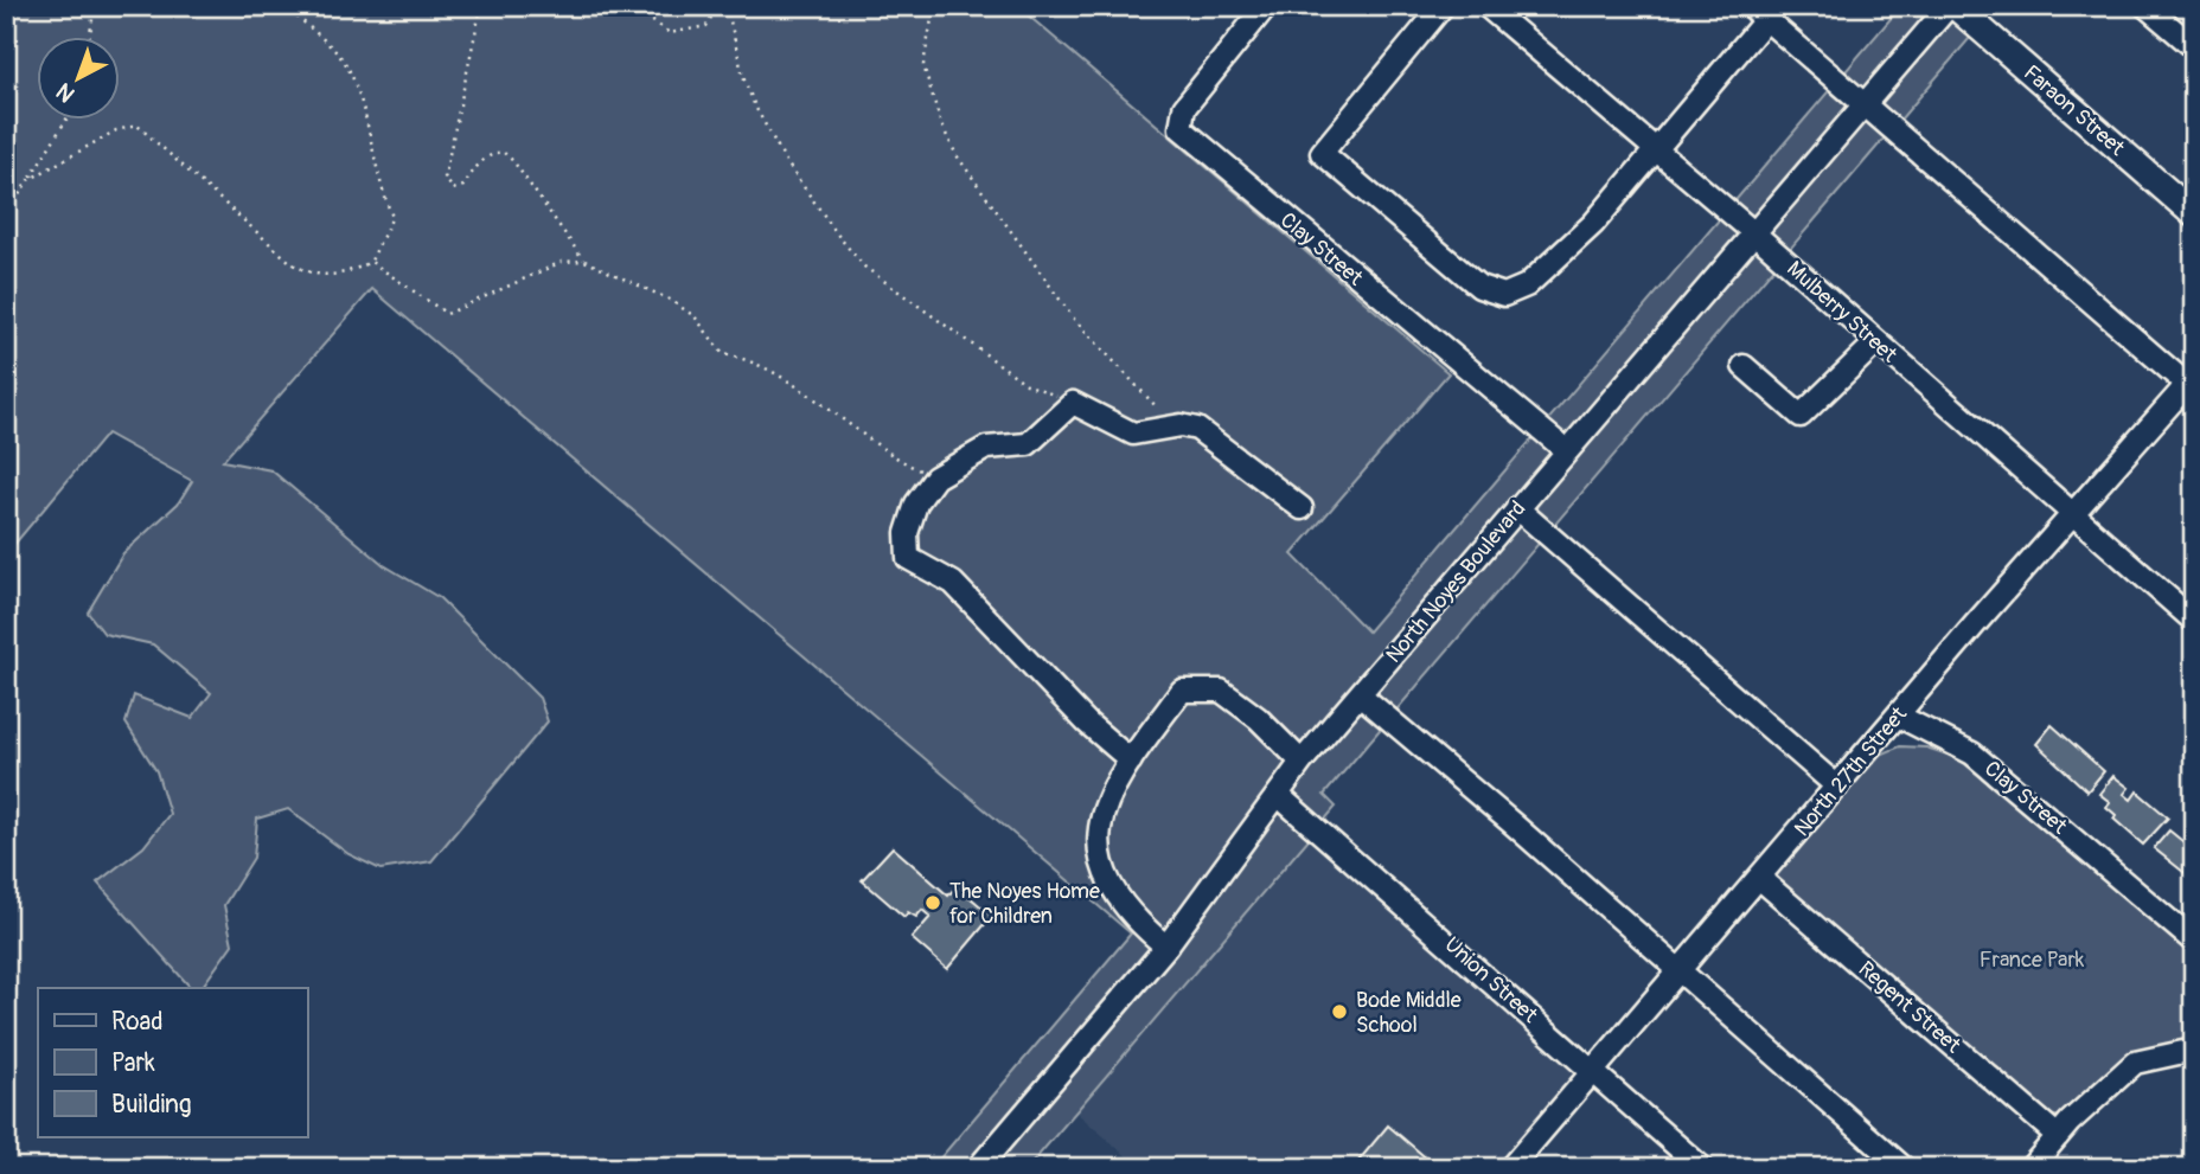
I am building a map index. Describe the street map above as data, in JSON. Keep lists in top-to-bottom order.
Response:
{
  "streets": {
    "main road": ["Faraon Street"],
    "street": [
      "Clay Street",
      "Mulberry Street",
      "North Noyes Boulevard",
      "North 27th Street",
      "Union Street",
      "Regent Street"
    ]
  },
  "crossings": [
    ["Faraon Street", "North Noyes Boulevard"],
    ["Clay Street", "North Noyes Boulevard"],
    ["Clay Street", "North 27th Street"],
    ["Mulberry Street", "North Noyes Boulevard"],
    ["Mulberry Street", "North 27th Street"],
    ["North Noyes Boulevard", "Union Street"],
    ["North 27th Street", "Union Street"],
    ["North 27th Street", "Regent Street"]
  ],
  "parks": ["France Park"],
  "places": ["The Noyes Home for Children", "Bode Middle School"],
  "legend": ["Road", "Park", "Building"],
  "north": "bottom left"
}
